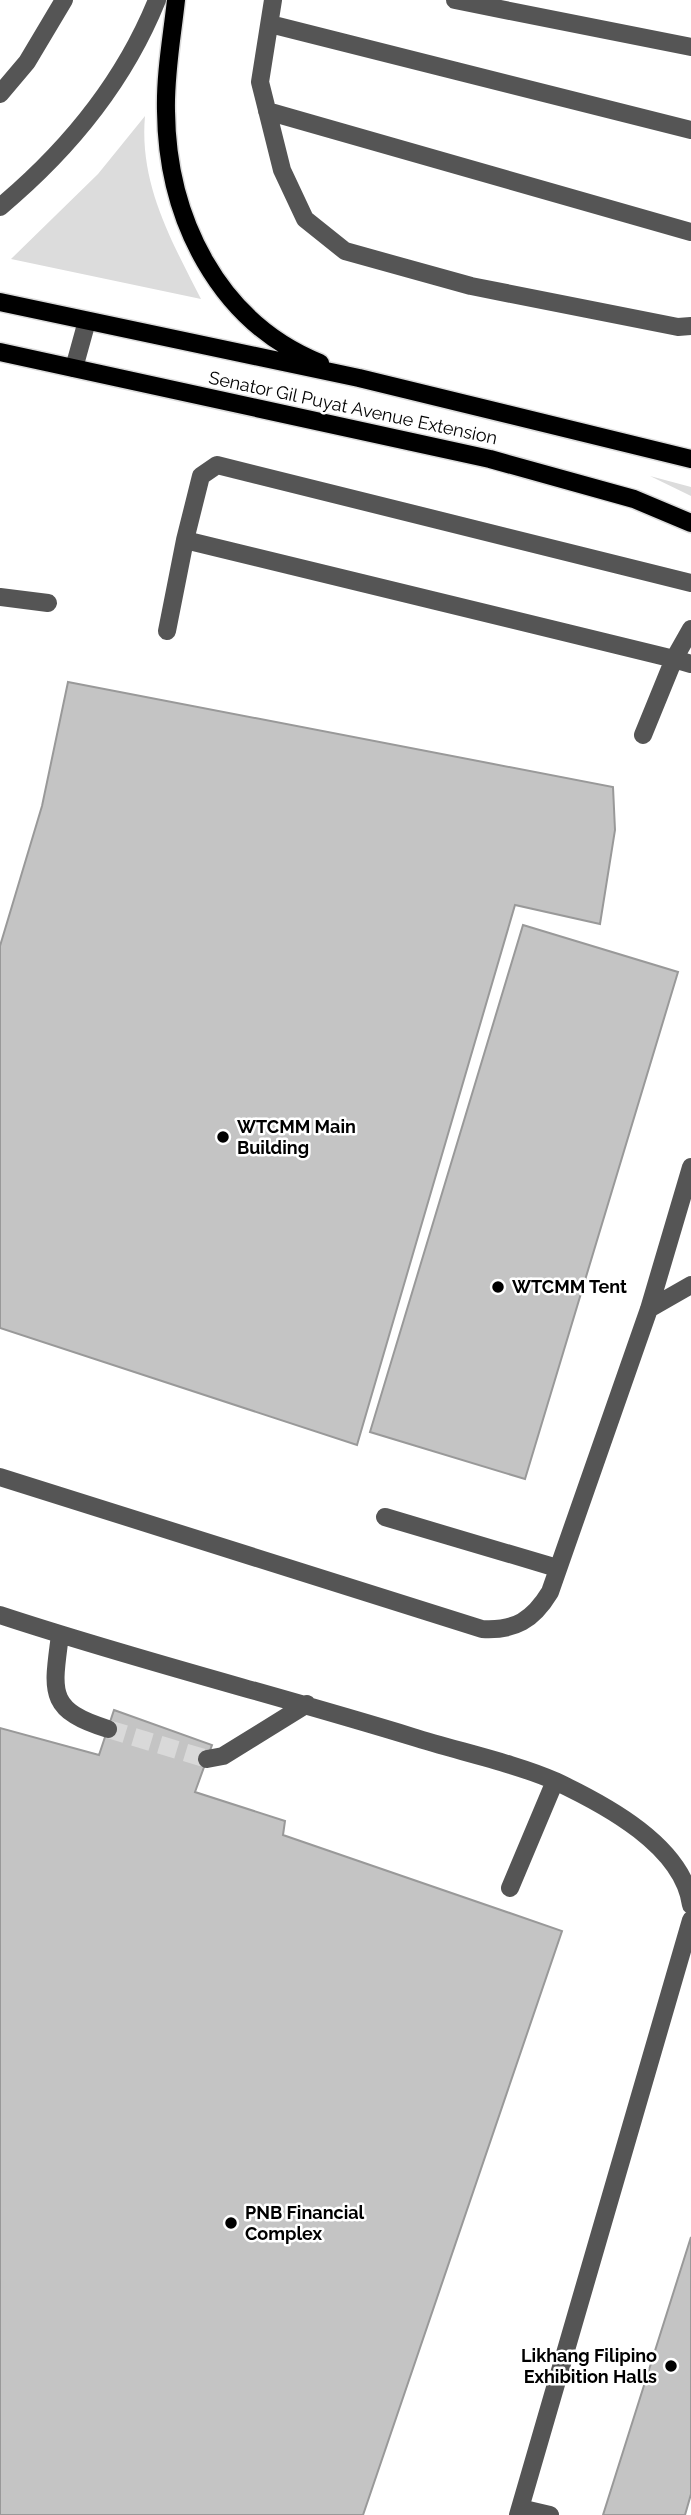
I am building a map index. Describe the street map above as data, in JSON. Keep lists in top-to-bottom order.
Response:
{
  "streets": {
    "main road": ["Senator Gil Puyat Avenue Extension"]
  },
  "places": [
    "WTCMM Main Building",
    "WTCMM Tent",
    "PNB Financial Complex",
    "Likhang Filipino Exhibition Halls"
  ]
}
